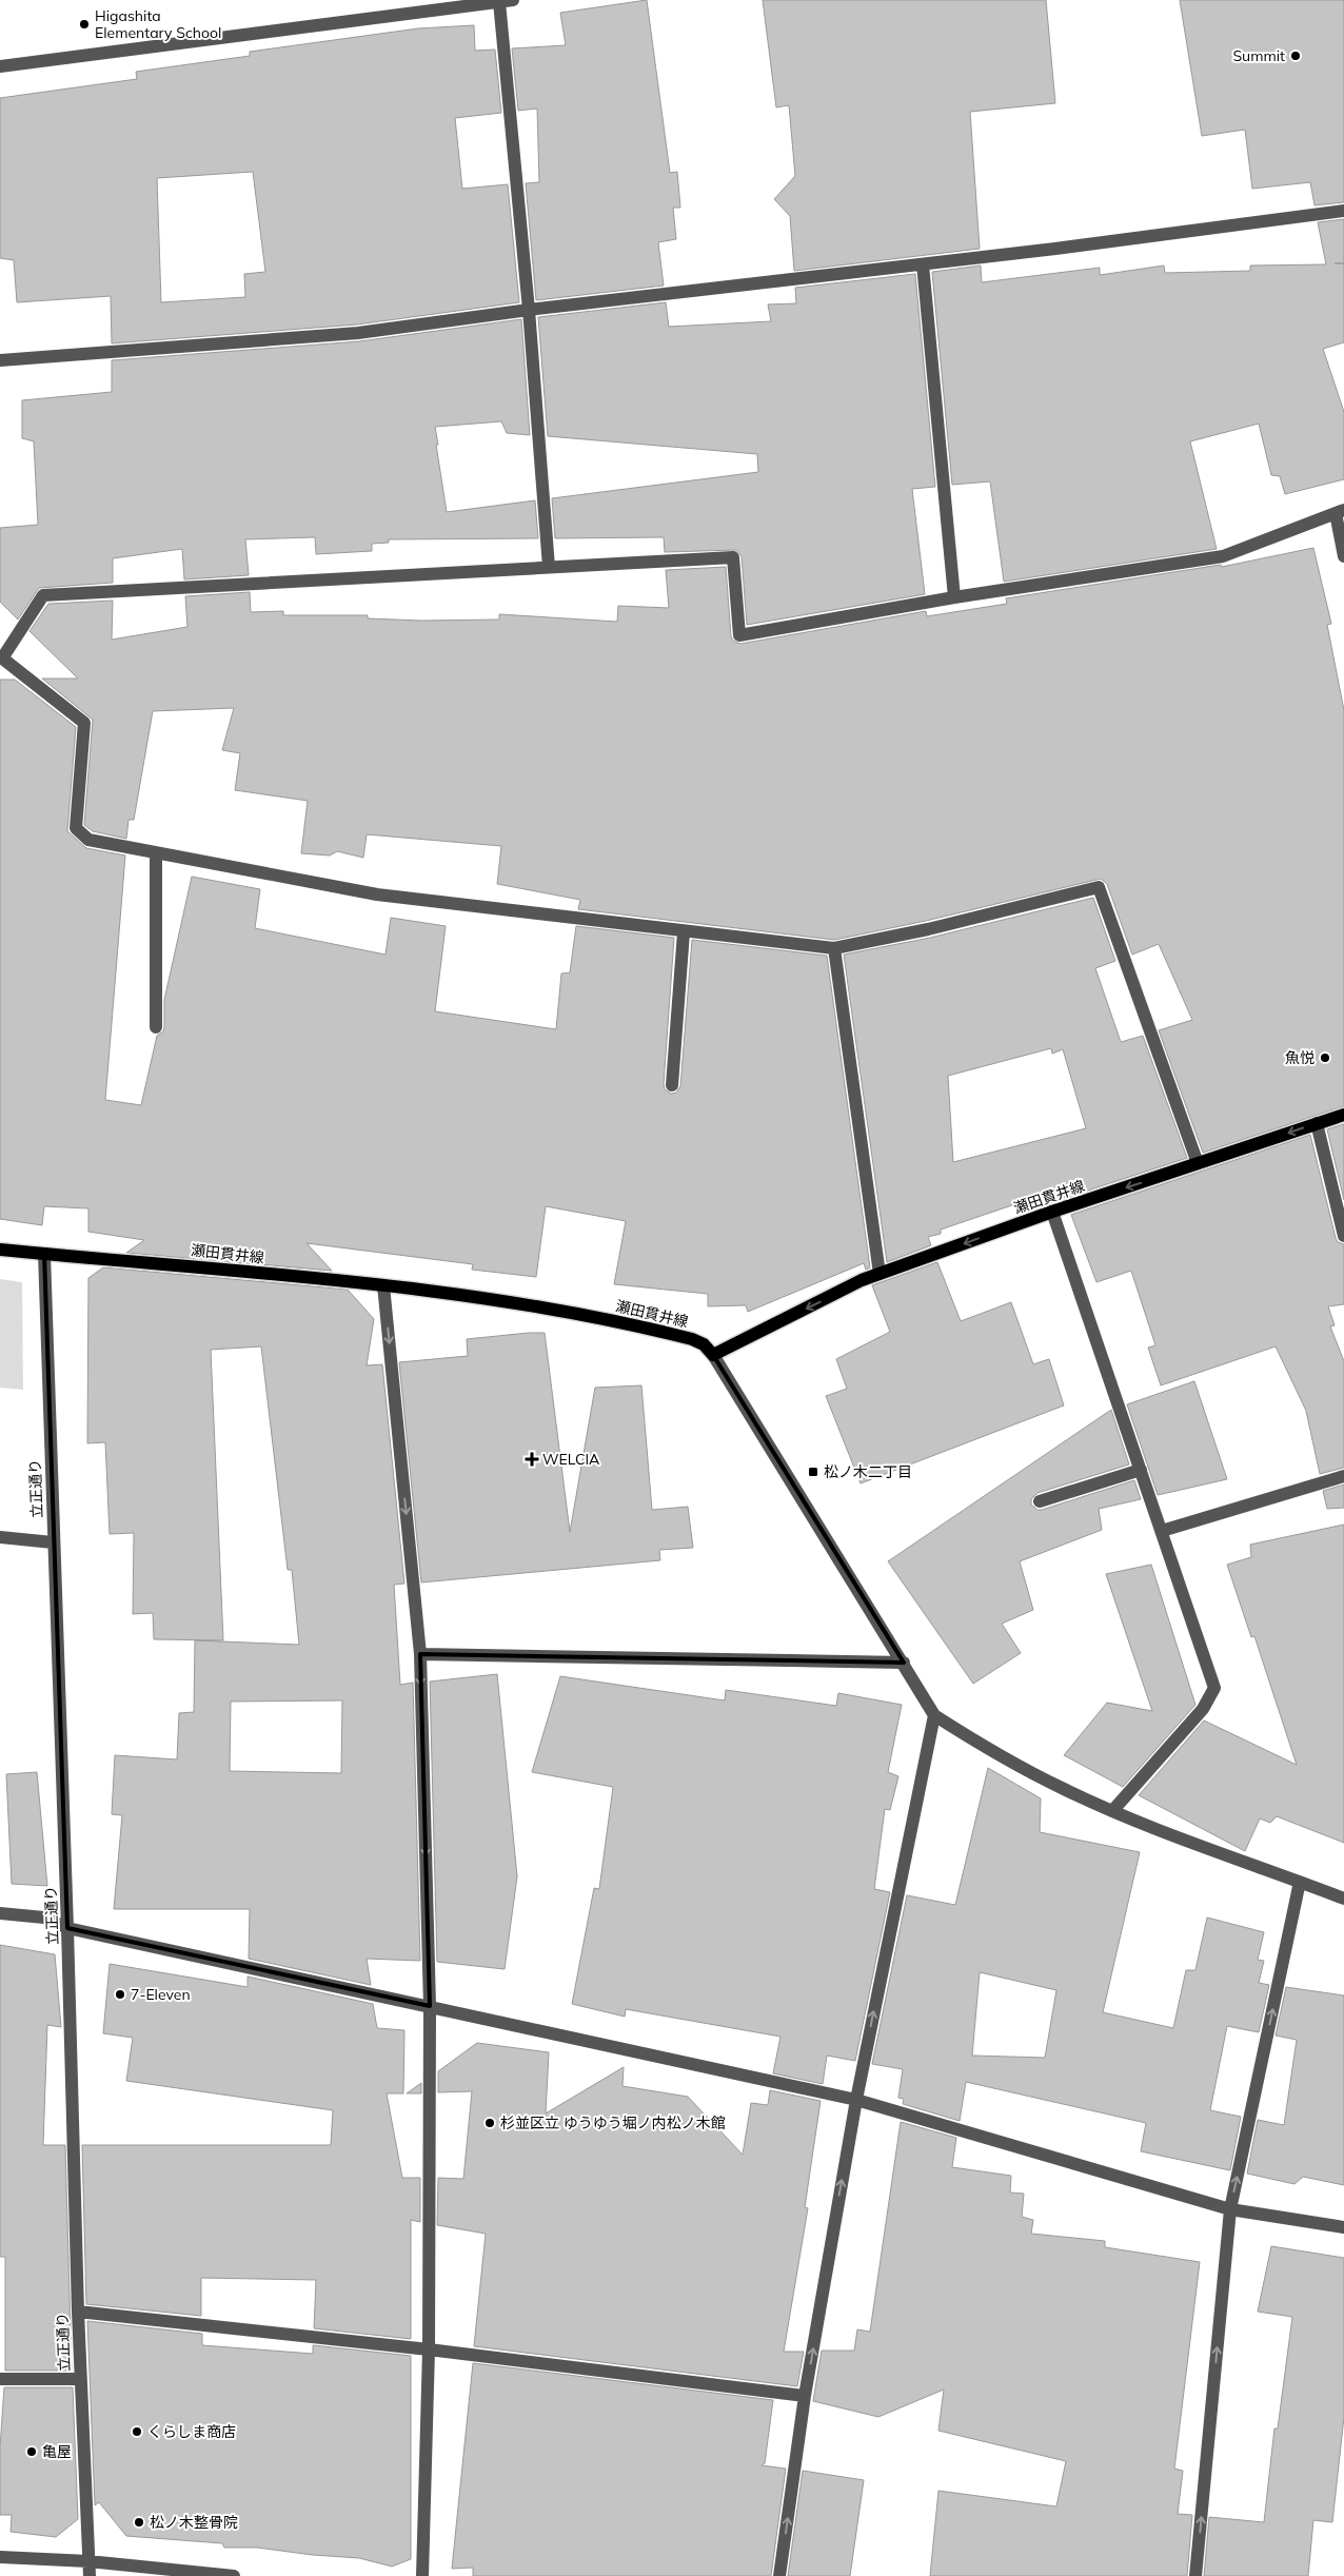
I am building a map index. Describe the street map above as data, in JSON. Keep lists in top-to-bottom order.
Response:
{
  "streets": {
    "main road": ["瀬田貫井線"],
    "street": ["立正通り"]
  },
  "crossings": [
    ["瀬田貫井線", "立正通り"]
  ],
  "one_way": ["瀬田貫井線"],
  "places": {
    "other": [
      "Higashita Elementary School",
      "Summit",
      "魚悦",
      "7-Eleven",
      "杉並区立 ゆうゆう堀ノ内松ノ木館",
      "くらしま商店",
      "亀屋",
      "松ノ木整骨院"
    ],
    "health": ["WELCIA"],
    "transit": ["松ノ木二丁目"]
  }
}
